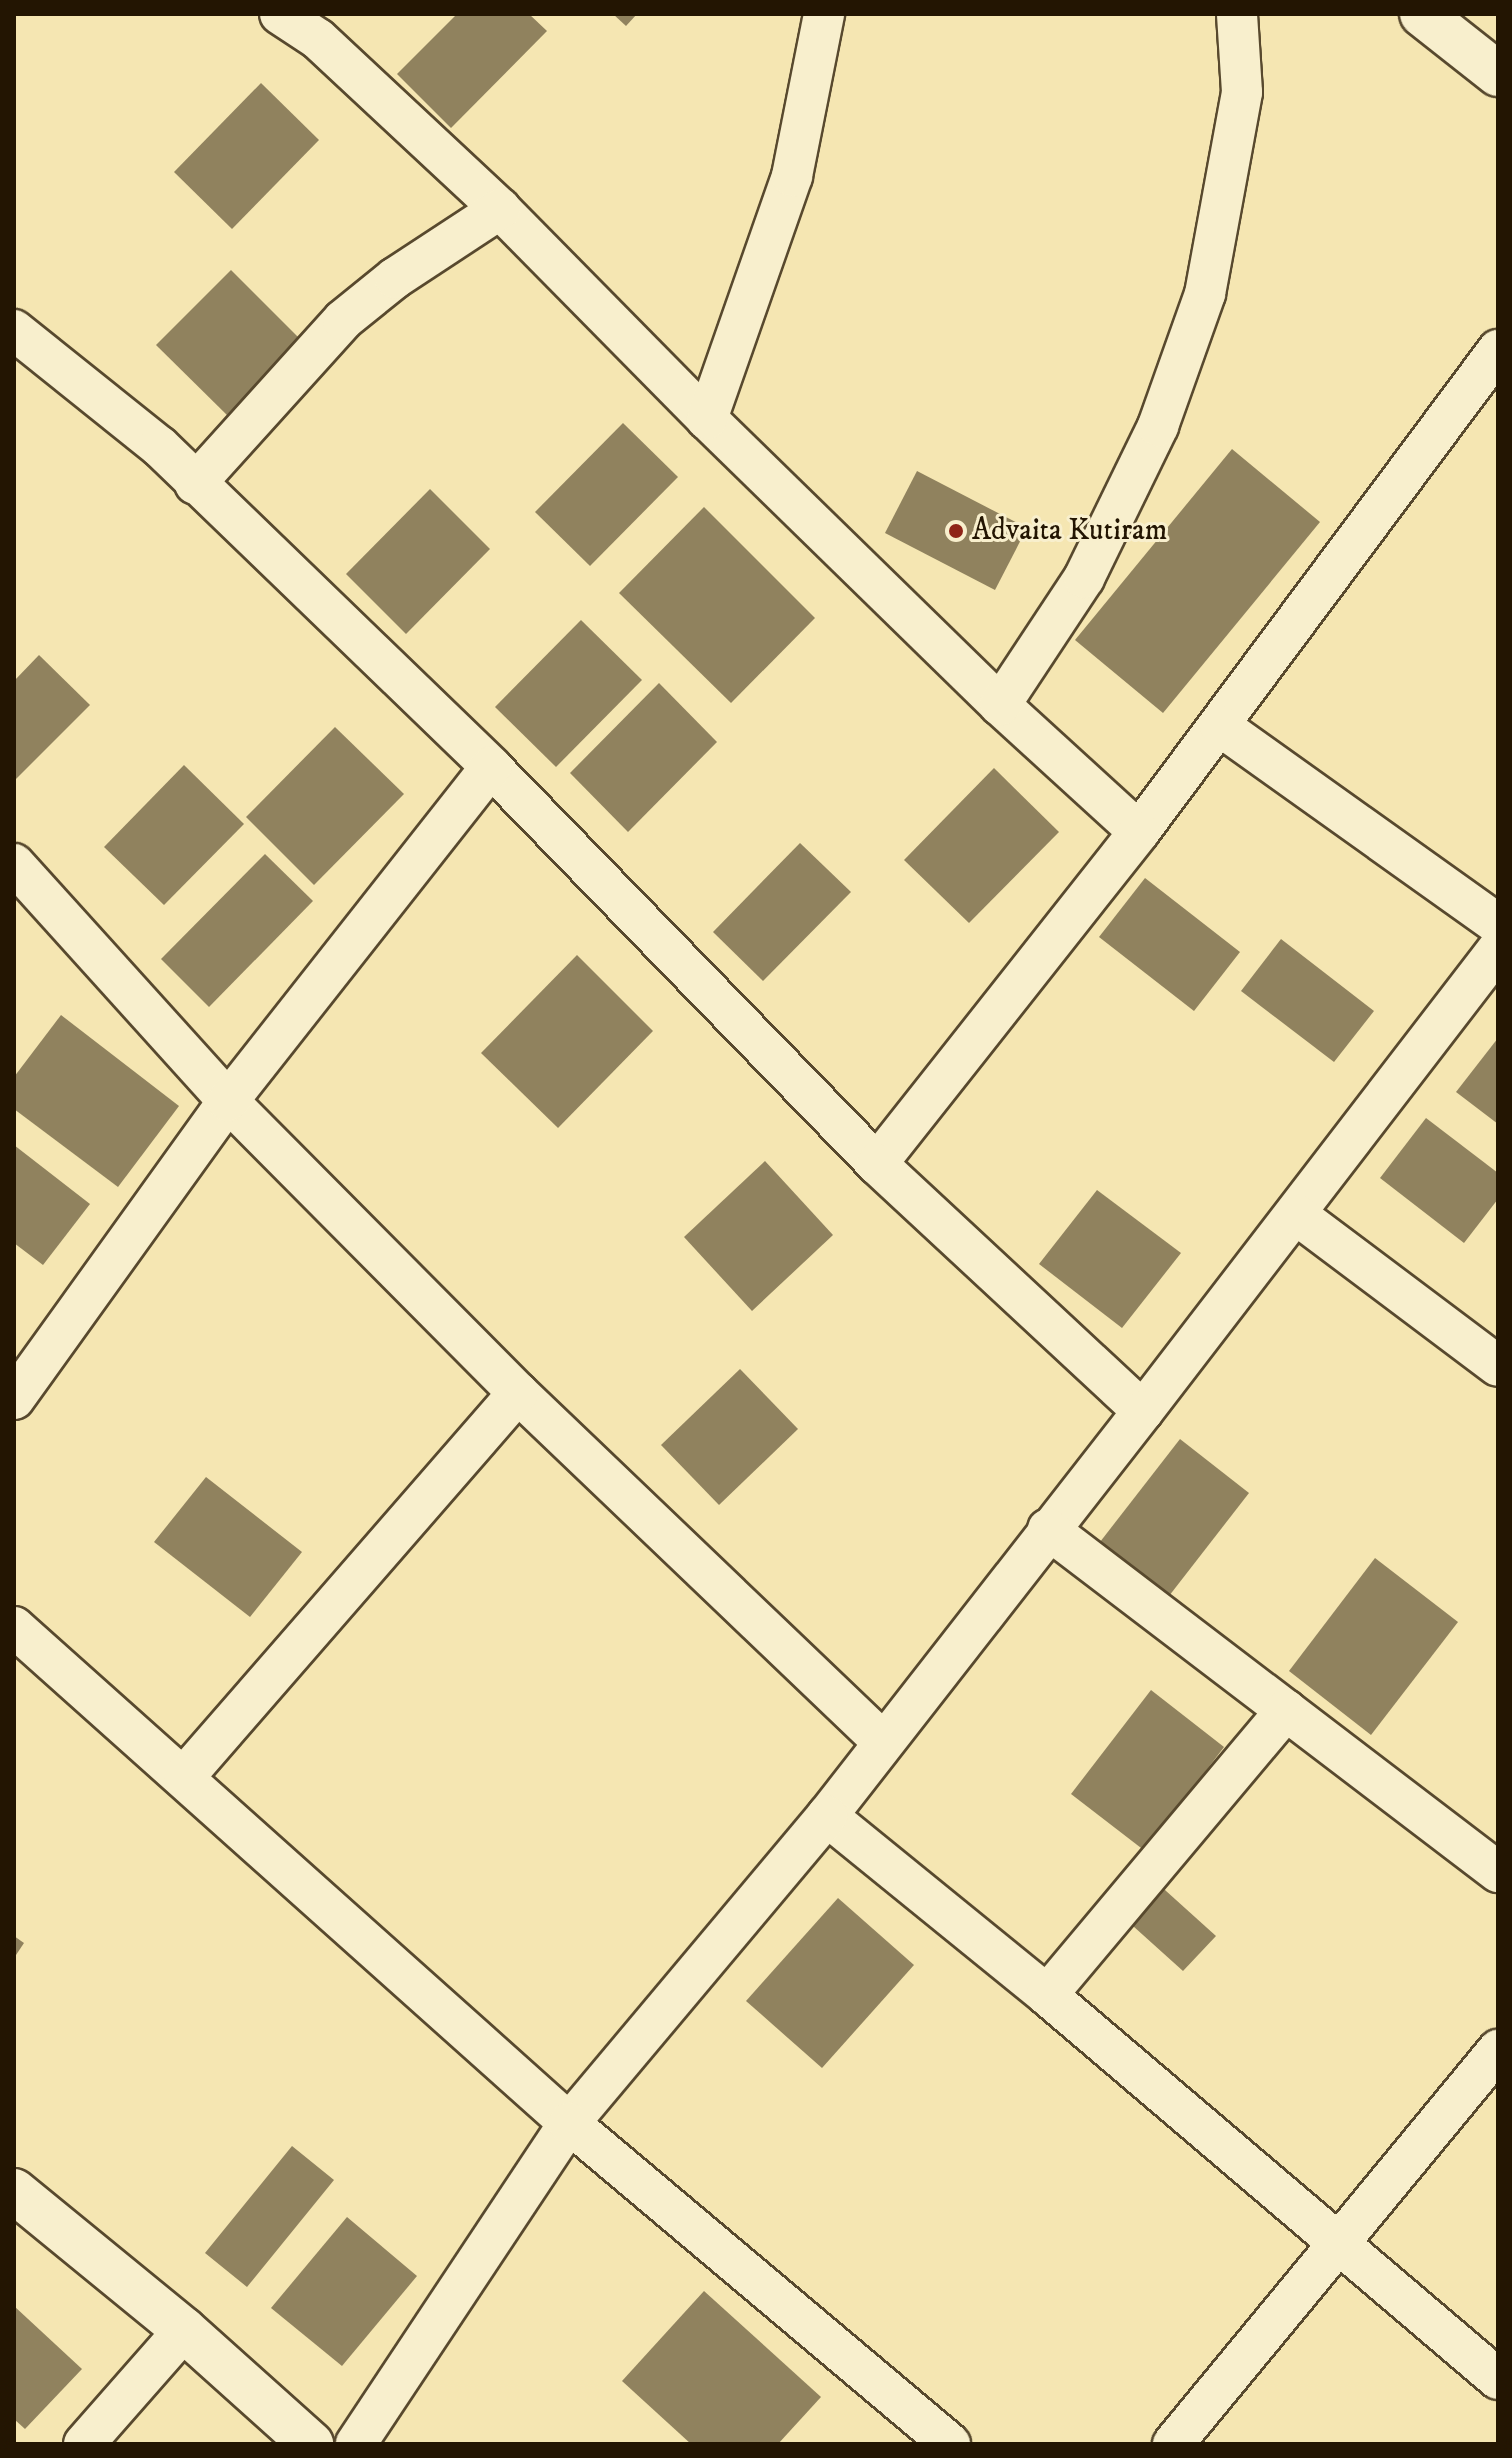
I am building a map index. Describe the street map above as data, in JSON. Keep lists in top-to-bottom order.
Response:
{
  "places": ["Advaita Kutiram"]
}
